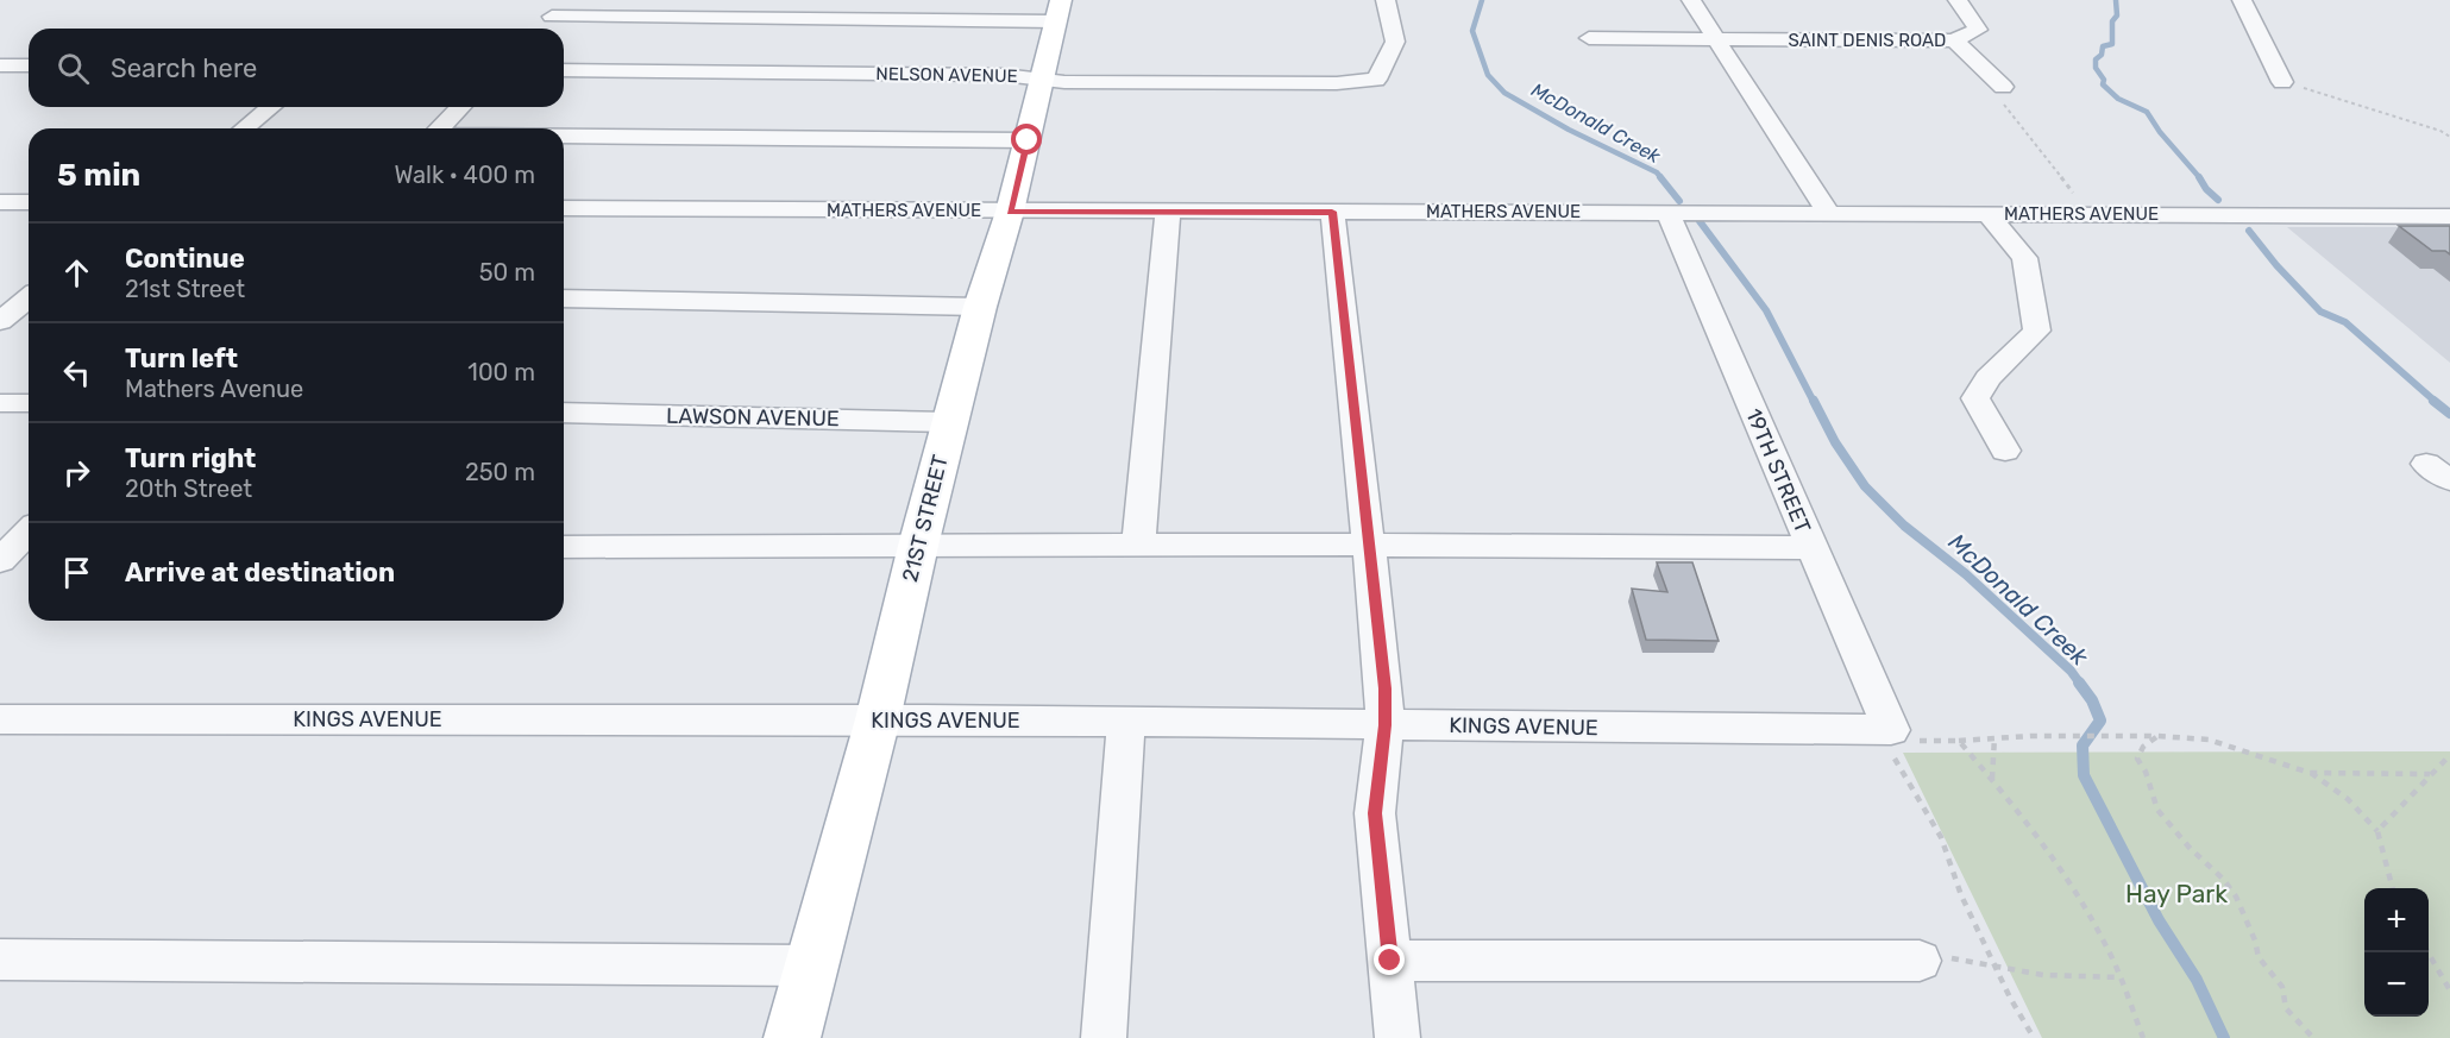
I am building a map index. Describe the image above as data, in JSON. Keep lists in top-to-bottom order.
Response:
{
  "streets": {
    "main road": ["21ST STREET"],
    "street": [
      "SAINT DENIS ROAD",
      "NELSON AVENUE",
      "MATHERS AVENUE",
      "LAWSON AVENUE",
      "19TH STREET",
      "KINGS AVENUE"
    ]
  },
  "crossings": [
    ["NELSON AVENUE", "21ST STREET"],
    ["MATHERS AVENUE", "19TH STREET"],
    ["MATHERS AVENUE", "21ST STREET"],
    ["LAWSON AVENUE", "21ST STREET"],
    ["19TH STREET", "KINGS AVENUE"],
    ["21ST STREET", "KINGS AVENUE"]
  ],
  "water": ["McDonald Creek"],
  "parks": ["Hay Park"],
  "page": {
    "search": "Search here",
    "heading": ["5 min", "Walk · 400 m"],
    "list": [
      ["Continue", "21st Street", "50 m"],
      ["Turn left", "Mathers Avenue", "100 m"],
      ["Turn right", "20th Street", "250 m"],
      "Arrive at destination"
    ],
    "map_buttons": ["+", "−"]
  }
}
